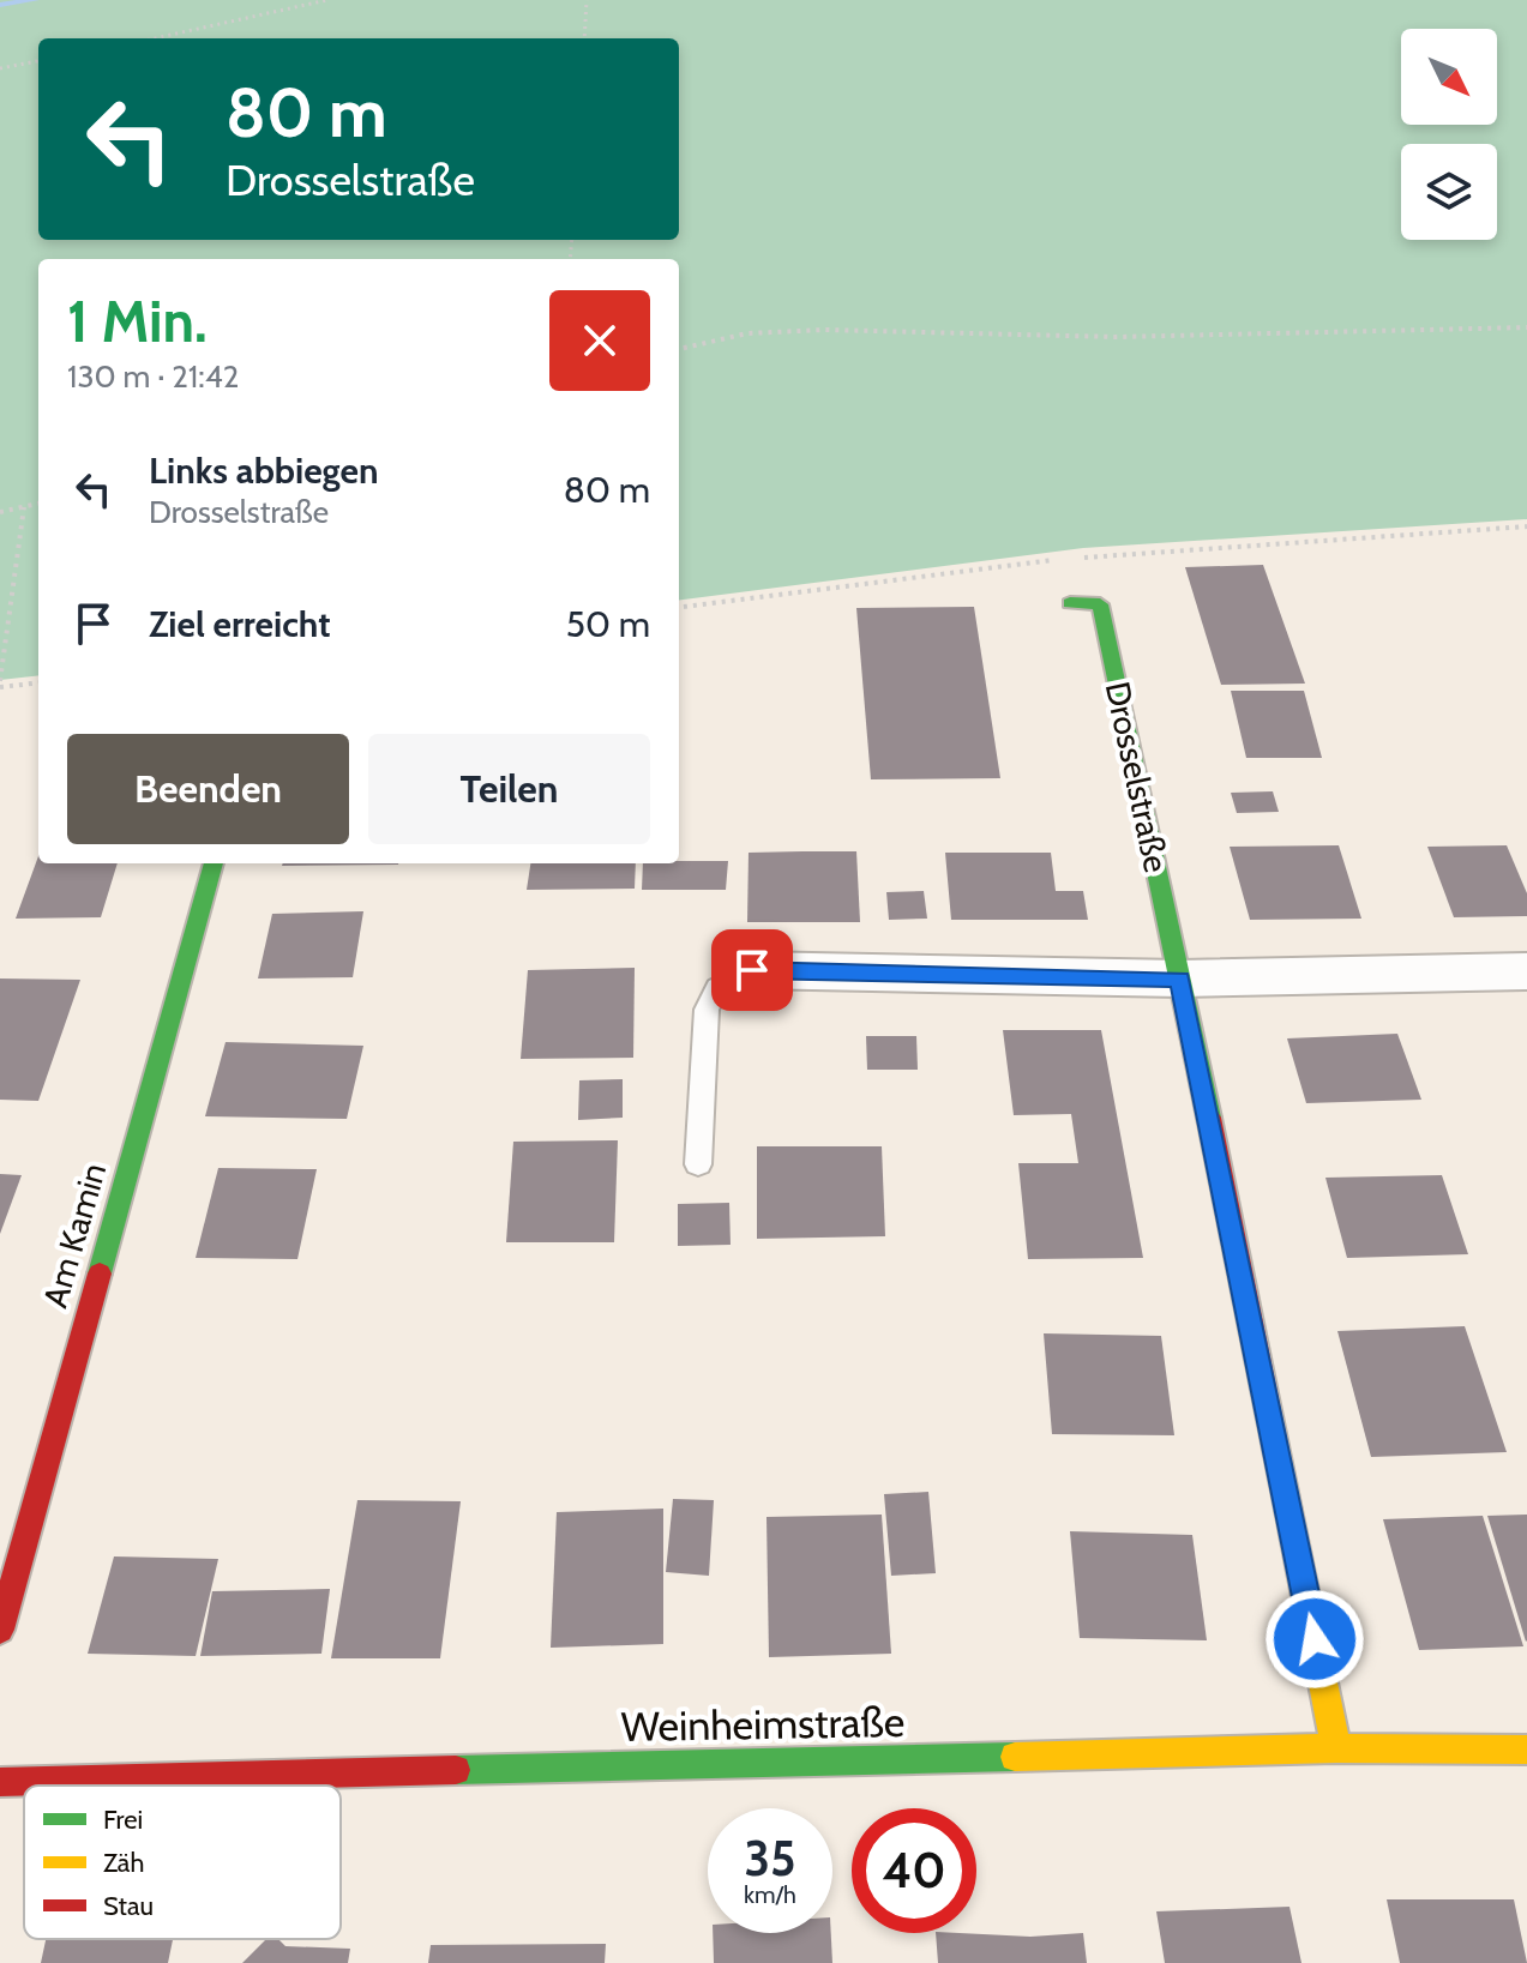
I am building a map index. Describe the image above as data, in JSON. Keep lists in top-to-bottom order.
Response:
{
  "streets": {
    "street": ["Drosselstraße", "Am Kamin", "Weinheimstraße"]
  },
  "crossings": [
    ["Drosselstraße", "Weinheimstraße"]
  ],
  "legend": ["Frei", "Zäh", "Stau"],
  "north": "bottom right",
  "page": {
    "turn": ["80 m", "Drosselstraße"],
    "heading": ["1 Min.", "130 m · 21:42"],
    "list": [
      {
        "name": "Links abbiegen",
        "note": "Drosselstraße",
        "value": "80 m"
      },
      {
        "name": "Ziel erreicht",
        "value": "50 m"
      }
    ],
    "buttons": ["Beenden", "Teilen"],
    "speed": "35 km/h",
    "limit": "40"
  }
}
